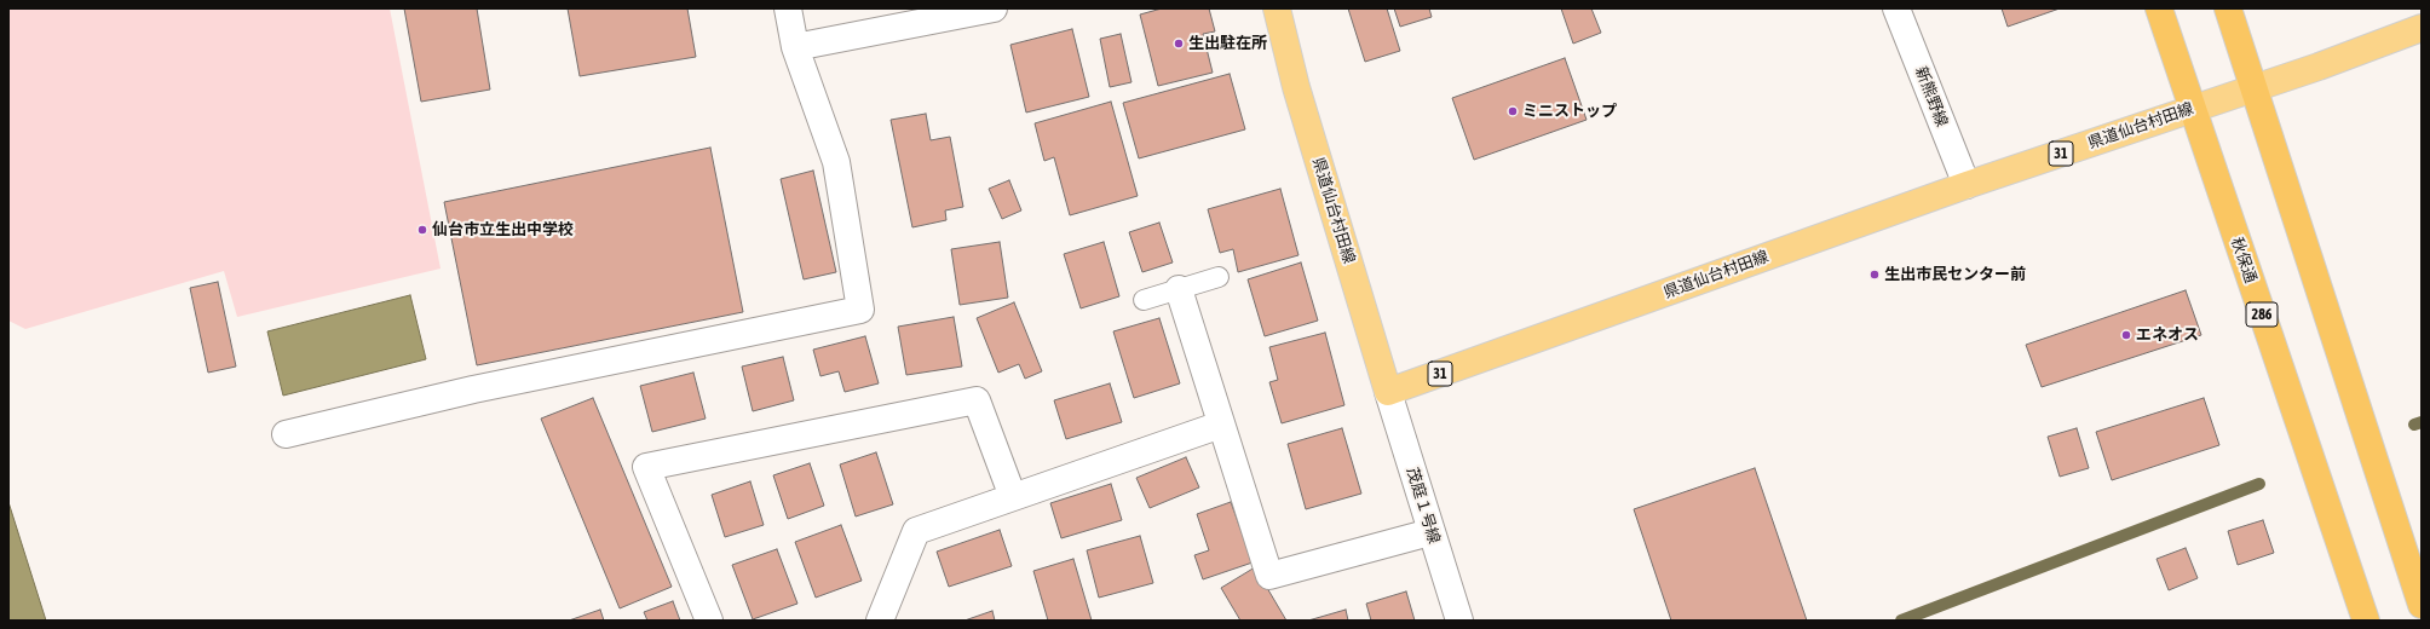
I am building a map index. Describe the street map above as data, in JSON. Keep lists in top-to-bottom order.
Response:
{
  "streets": {
    "highway": ["秋保通", "286"],
    "main road": ["県道仙台村田線", "31"],
    "street": ["新熊野線", "茂庭１号線"]
  },
  "crossings": [
    ["新熊野線", "県道仙台村田線"],
    ["県道仙台村田線", "秋保通"],
    ["県道仙台村田線", "茂庭１号線"]
  ],
  "places": [
    "生出駐在所",
    "ミニストップ",
    "仙台市立生出中学校",
    "生出市民センター前",
    "エネオス"
  ]
}
